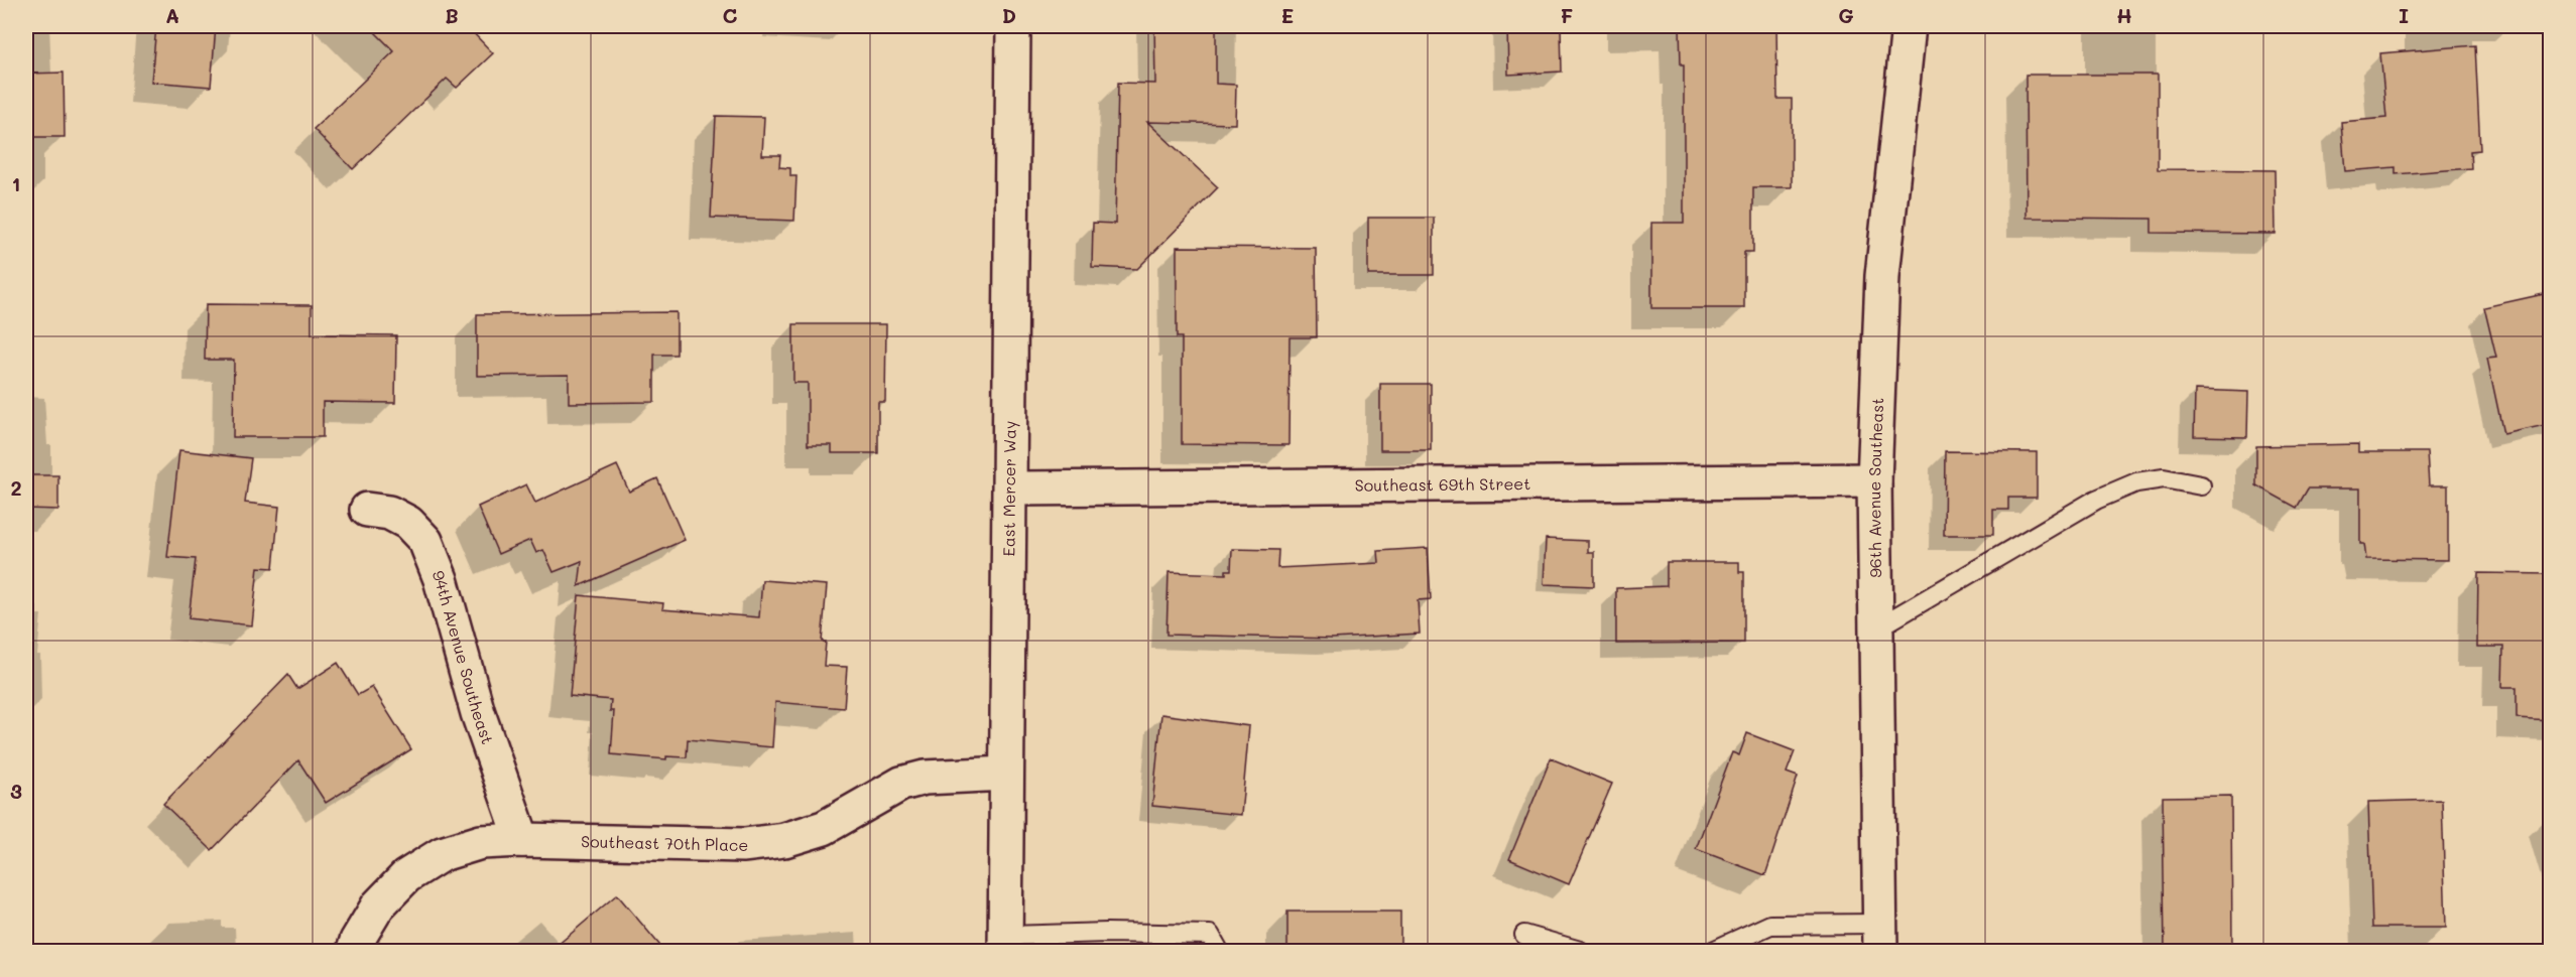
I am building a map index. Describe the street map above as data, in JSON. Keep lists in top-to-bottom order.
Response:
{
  "streets": {
    "street": [
      "Southeast 69th Street",
      "96th Avenue Southeast",
      "East Mercer Way",
      "94th Avenue Southeast",
      "Southeast 70th Place"
    ]
  },
  "crossings": [
    ["Southeast 69th Street", "96th Avenue Southeast"],
    ["Southeast 69th Street", "East Mercer Way"],
    ["East Mercer Way", "Southeast 70th Place"],
    ["94th Avenue Southeast", "Southeast 70th Place"]
  ],
  "grid": {
    "columns": [
      "A",
      "B",
      "C",
      "D",
      "E",
      "F",
      "G",
      "H",
      "I"
    ],
    "rows": ["1", "2", "3"]
  }
}
